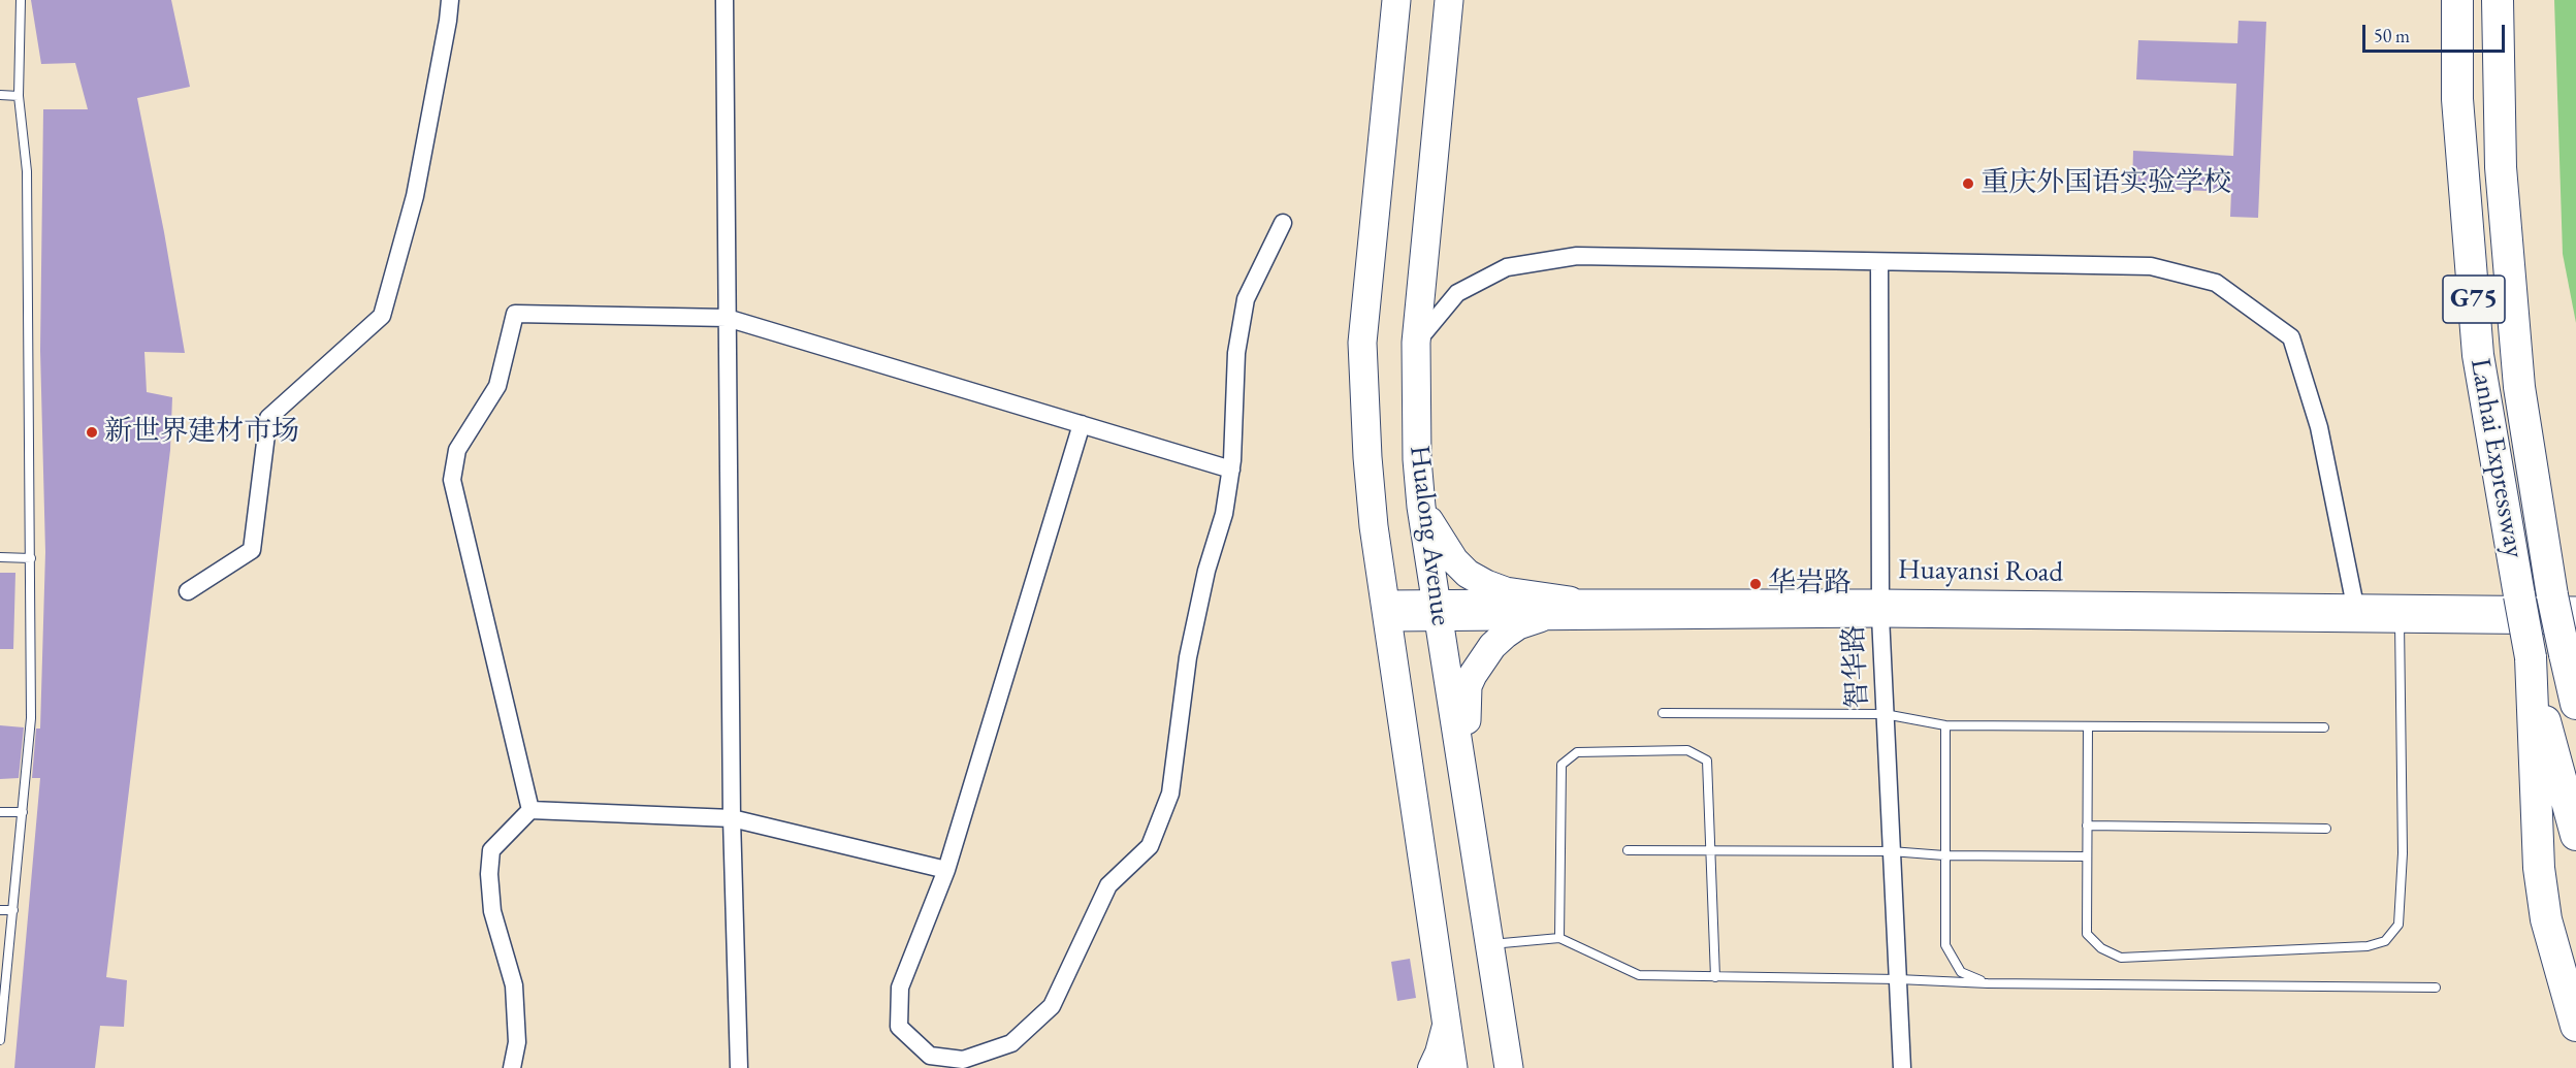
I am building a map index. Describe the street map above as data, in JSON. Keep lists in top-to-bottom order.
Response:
{
  "streets": {
    "highway": ["G75", "Lanhai Expressway"],
    "main road": ["Hualong Avenue"],
    "street": ["Huayansi Road", "智华路"]
  },
  "crossings": [
    ["Lanhai Expressway", "Huayansi Road"],
    ["Hualong Avenue", "Huayansi Road"],
    ["Huayansi Road", "智华路"]
  ],
  "places": ["重庆外国语实验学校", "新世界建材市场", "华岩路"],
  "scale_bar": "50 m"
}
